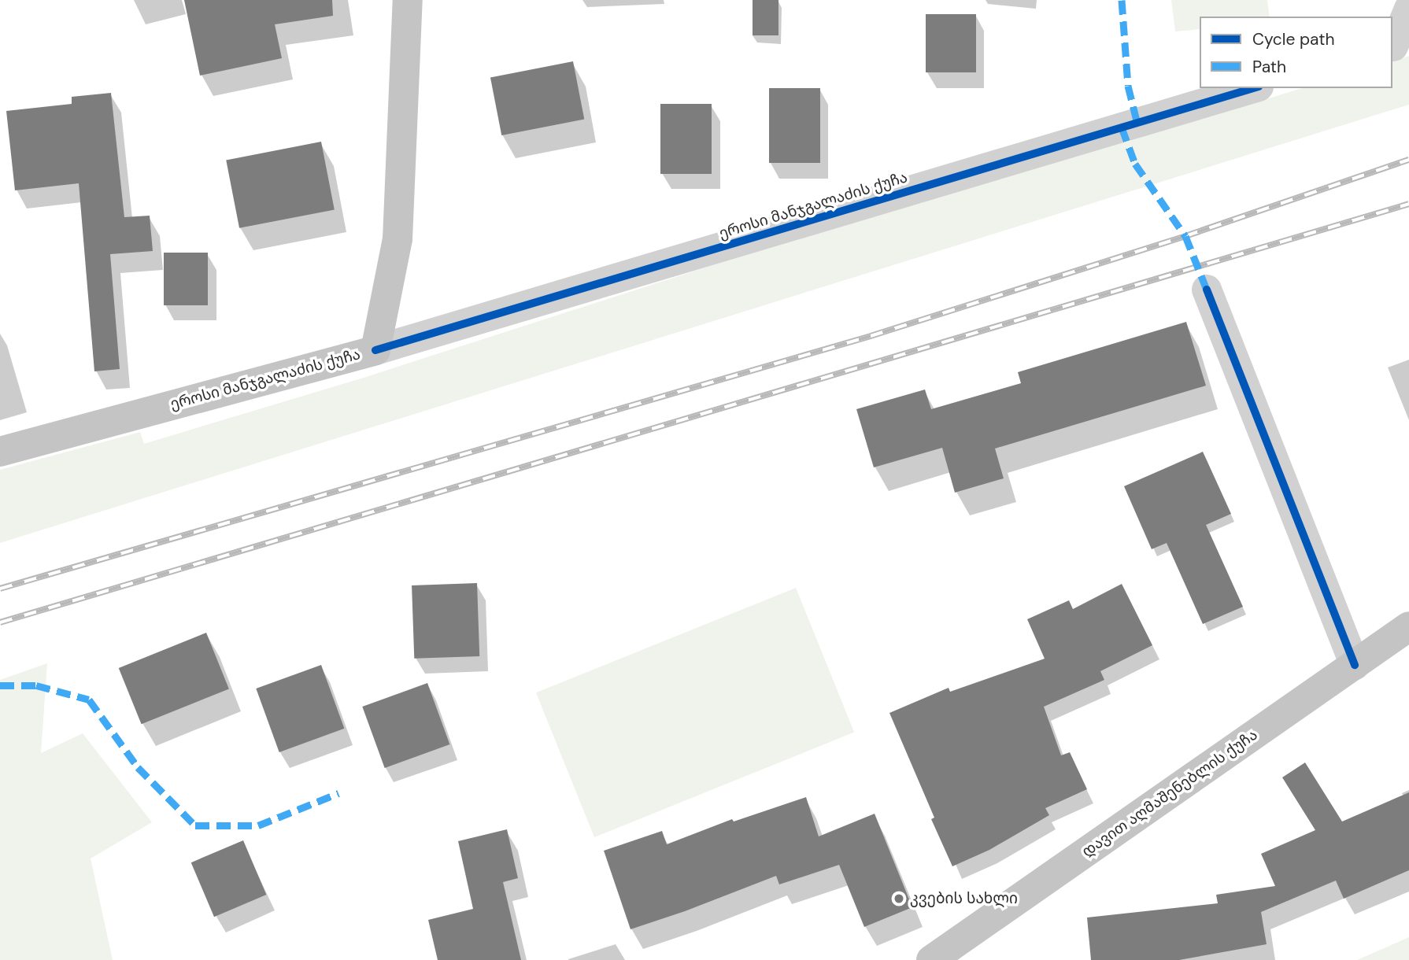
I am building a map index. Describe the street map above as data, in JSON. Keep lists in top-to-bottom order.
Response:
{
  "streets": {
    "main road": ["ეროსი მანჯგალაძის ქუჩა", "დავით აღმაშენებლის ქუჩა"]
  },
  "places": ["კვების სახლი"],
  "legend": ["Cycle path", "Path"]
}
